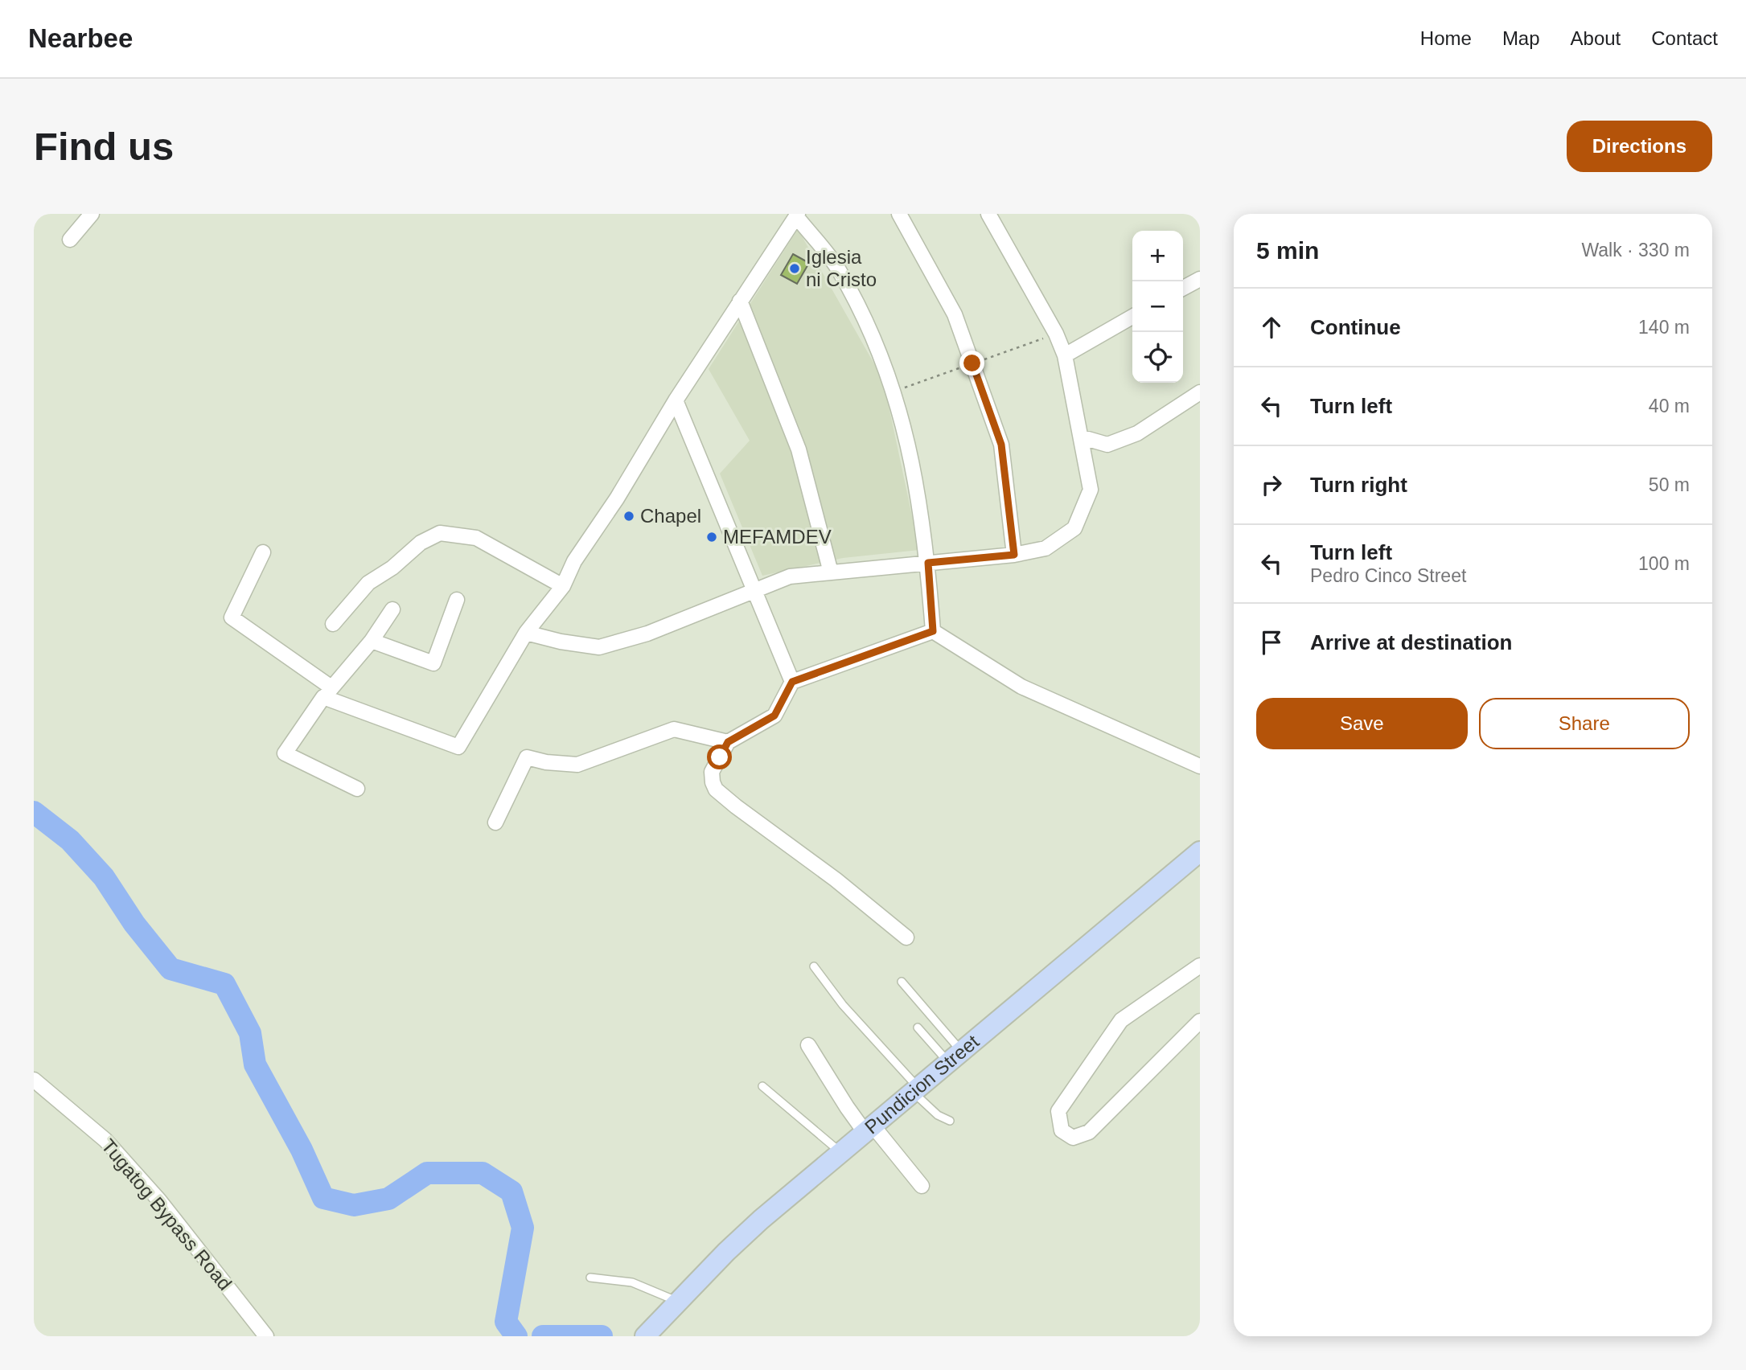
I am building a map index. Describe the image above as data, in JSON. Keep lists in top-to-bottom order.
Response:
{
  "streets": {
    "main road": ["Pundicion Street"],
    "street": ["Tugatog Bypass Road"]
  },
  "places": ["Iglesia ni Cristo", "Chapel", "MEFAMDEV"],
  "page": {
    "header": "Nearbee",
    "nav": [
      "Home",
      "Map",
      "About",
      "Contact"
    ],
    "buttons": [
      "Directions",
      ["Save", "Share"]
    ],
    "title": "Find us",
    "heading": ["5 min", "Walk · 330 m"],
    "map_buttons": ["+", "−"],
    "list": [
      ["Continue", "140 m"],
      ["Turn left", "40 m"],
      ["Turn right", "50 m"],
      ["Turn left", "Pedro Cinco Street", "100 m"],
      "Arrive at destination"
    ]
  }
}
